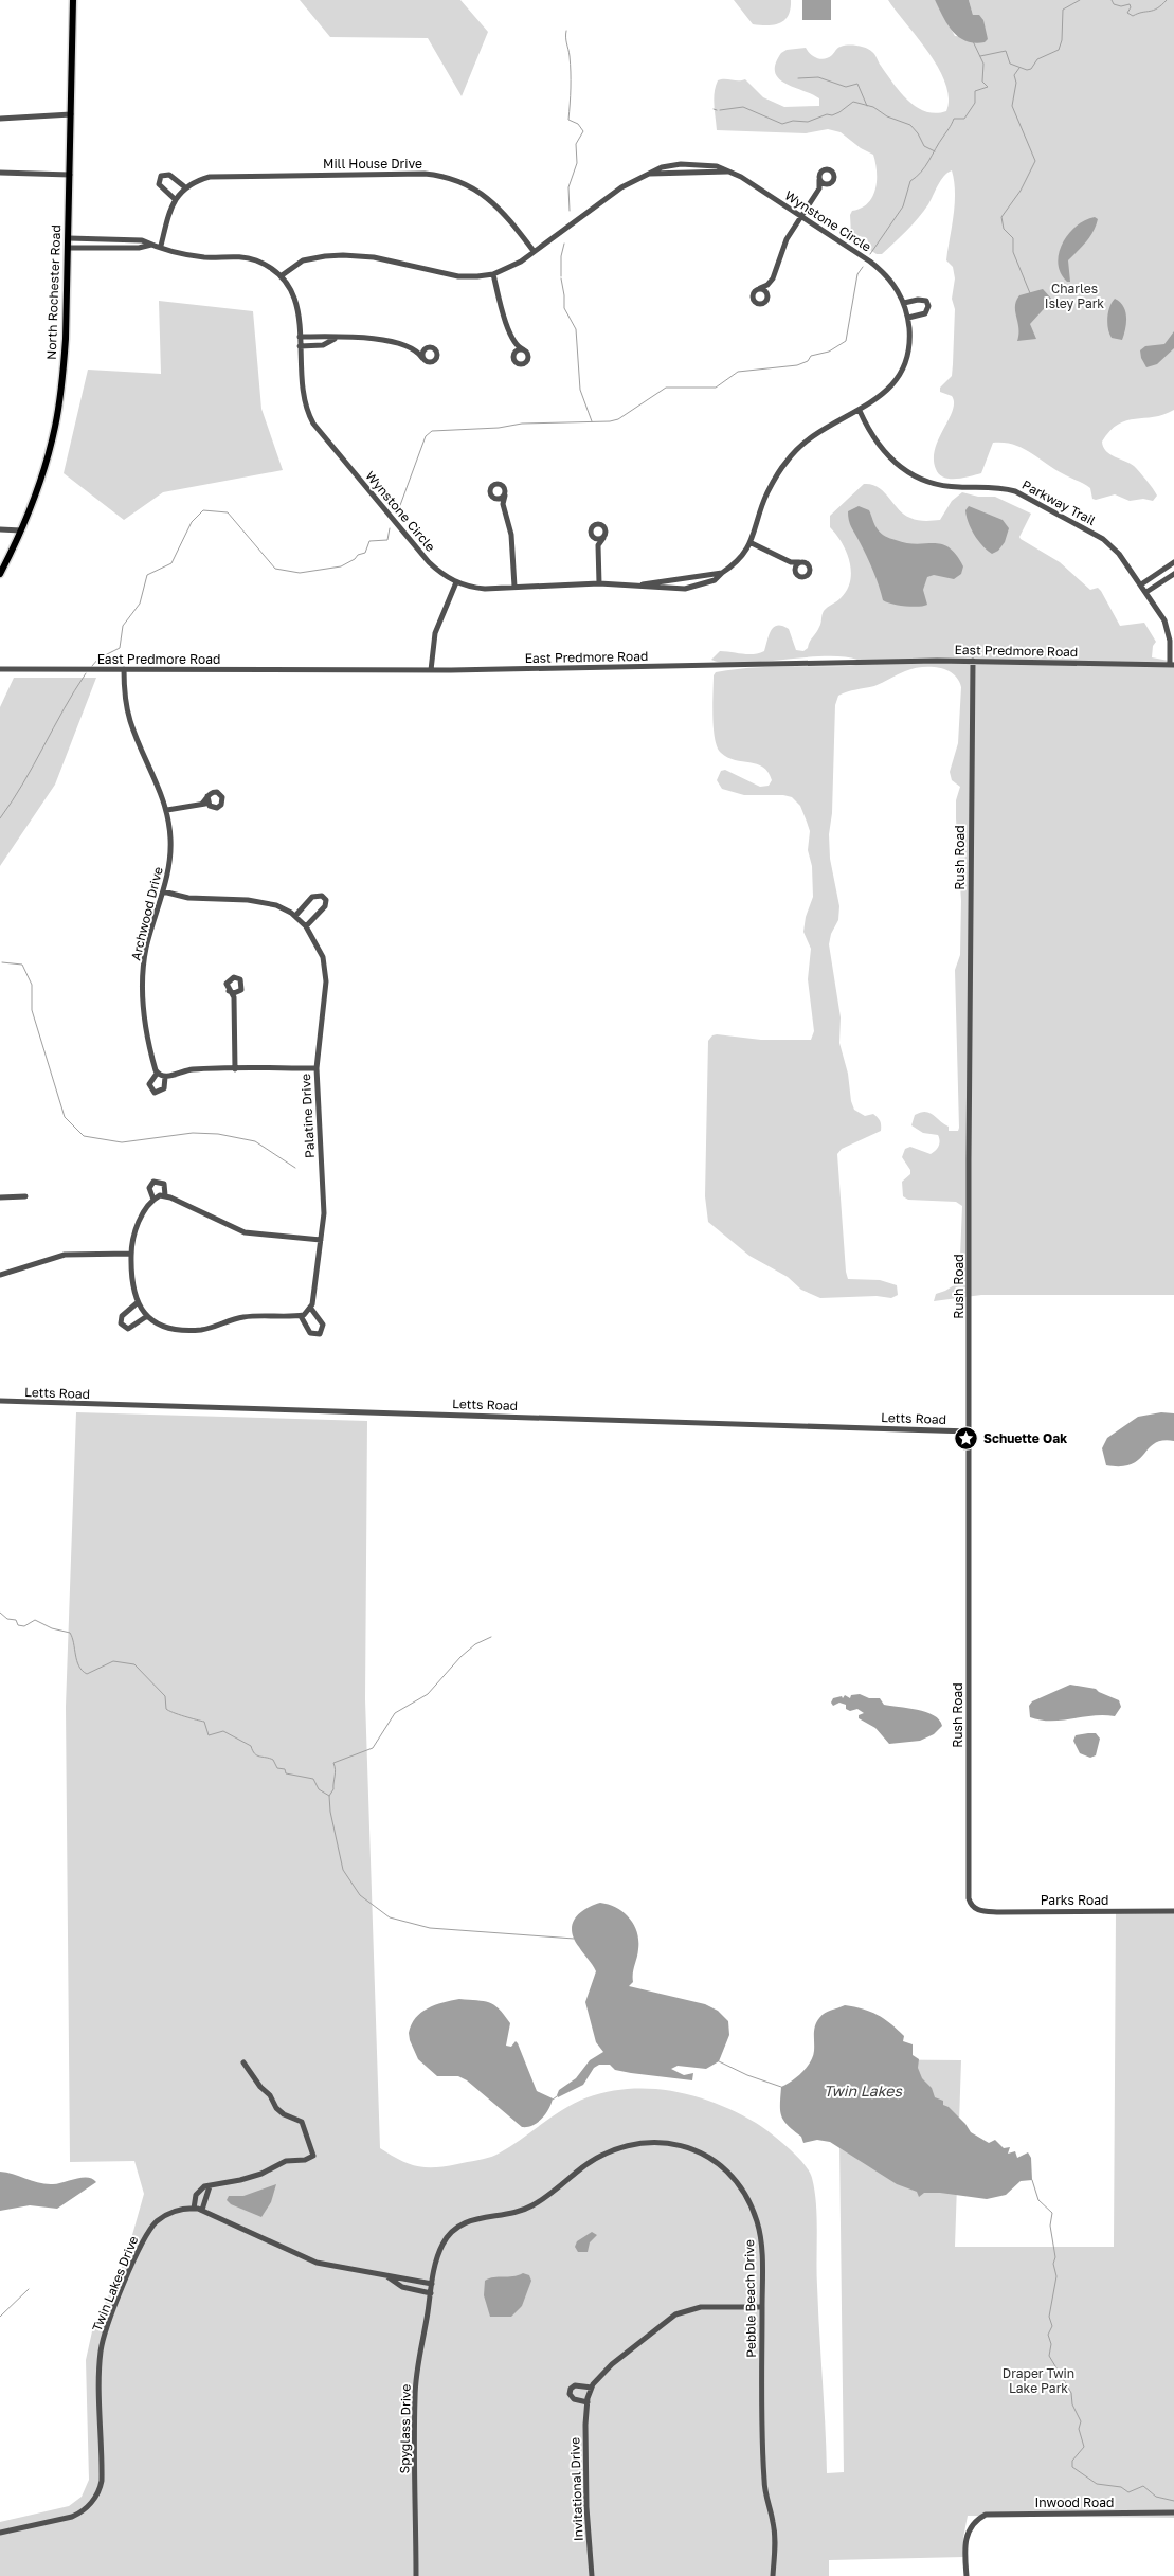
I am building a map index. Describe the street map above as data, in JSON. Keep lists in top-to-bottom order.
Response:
{
  "streets": {
    "main road": ["North Rochester Road"],
    "street": [
      "Mill House Drive",
      "Wynstone Circle",
      "Parkway Trail",
      "East Predmore Road",
      "Rush Road",
      "Archwood Drive",
      "Palatine Drive",
      "Letts Road",
      "Parks Road",
      "Twin Lakes Drive",
      "Pebble Beach Drive",
      "Spyglass Drive",
      "Invitational Drive",
      "Inwood Road"
    ]
  },
  "crossings": [
    ["Mill House Drive", "Wynstone Circle"],
    ["Wynstone Circle", "North Rochester Road"],
    ["Wynstone Circle", "Parkway Trail"],
    ["Parkway Trail", "East Predmore Road"],
    ["East Predmore Road", "Rush Road"],
    ["East Predmore Road", "Archwood Drive"],
    ["Rush Road", "Letts Road"],
    ["Rush Road", "Parks Road"],
    ["Archwood Drive", "Palatine Drive"],
    ["Twin Lakes Drive", "Pebble Beach Drive"],
    ["Twin Lakes Drive", "Spyglass Drive"],
    ["Pebble Beach Drive", "Spyglass Drive"]
  ],
  "water": ["Twin Lakes"],
  "parks": ["Charles Isley Park", "Draper Twin Lake Park"],
  "places": {
    "place": ["Schuette Oak"]
  }
}
